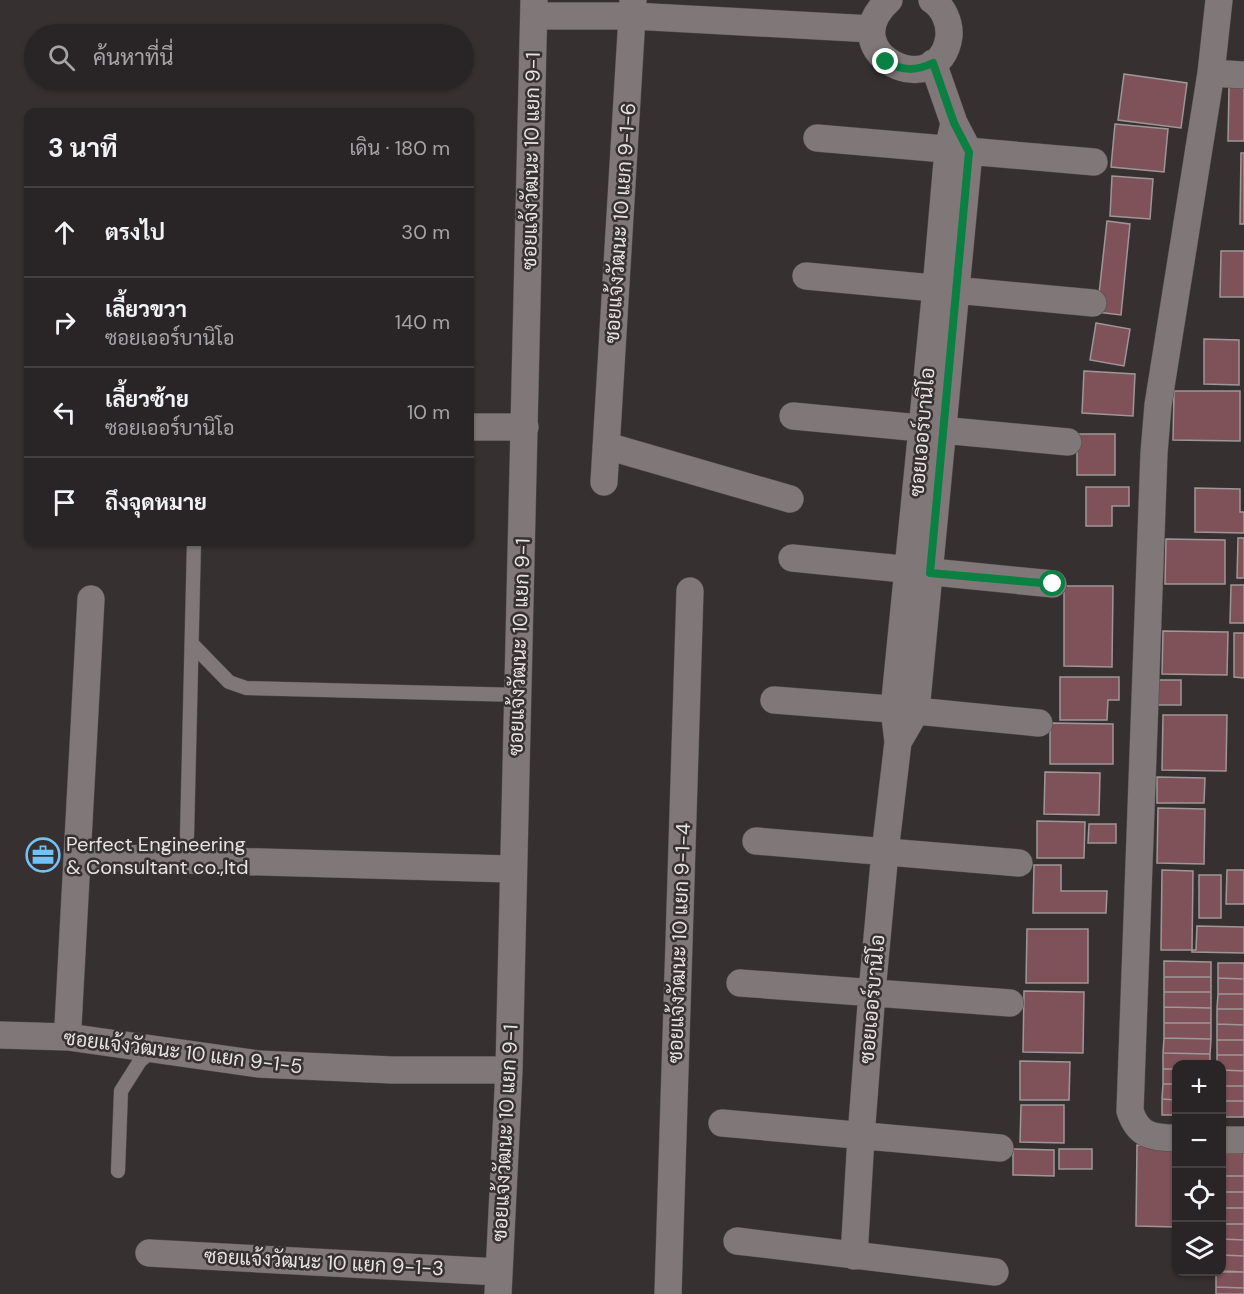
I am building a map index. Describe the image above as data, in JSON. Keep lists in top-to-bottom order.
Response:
{
  "streets": {
    "street": [
      "ซอยแจ้งวัฒนะ 10 แยก 9-1",
      "ซอยแจ้งวัฒนะ 10 แยก 9-1-6",
      "ซอยเออร์บานิโอ",
      "ซอยแจ้งวัฒนะ 10 แยก 9-1-4",
      "ซอยแจ้งวัฒนะ 10 แยก 9-1-5",
      "ซอยแจ้งวัฒนะ 10 แยก 9-1-3"
    ]
  },
  "crossings": [
    ["ซอยแจ้งวัฒนะ 10 แยก 9-1", "ซอยแจ้งวัฒนะ 10 แยก 9-1-5"],
    ["ซอยแจ้งวัฒนะ 10 แยก 9-1", "ซอยแจ้งวัฒนะ 10 แยก 9-1-3"]
  ],
  "places": {
    "office": ["Perfect Engineering & Consultant co.,ltd"]
  },
  "page": {
    "search": "ค้นหาที่นี่",
    "heading": ["3 นาที", "เดิน · 180 m"],
    "list": [
      ["ตรงไป", "30 m"],
      ["เลี้ยวขวา", "ซอยเออร์บานิโอ", "140 m"],
      ["เลี้ยวซ้าย", "ซอยเออร์บานิโอ", "10 m"],
      "ถึงจุดหมาย"
    ],
    "map_buttons": ["+", "−"]
  }
}
